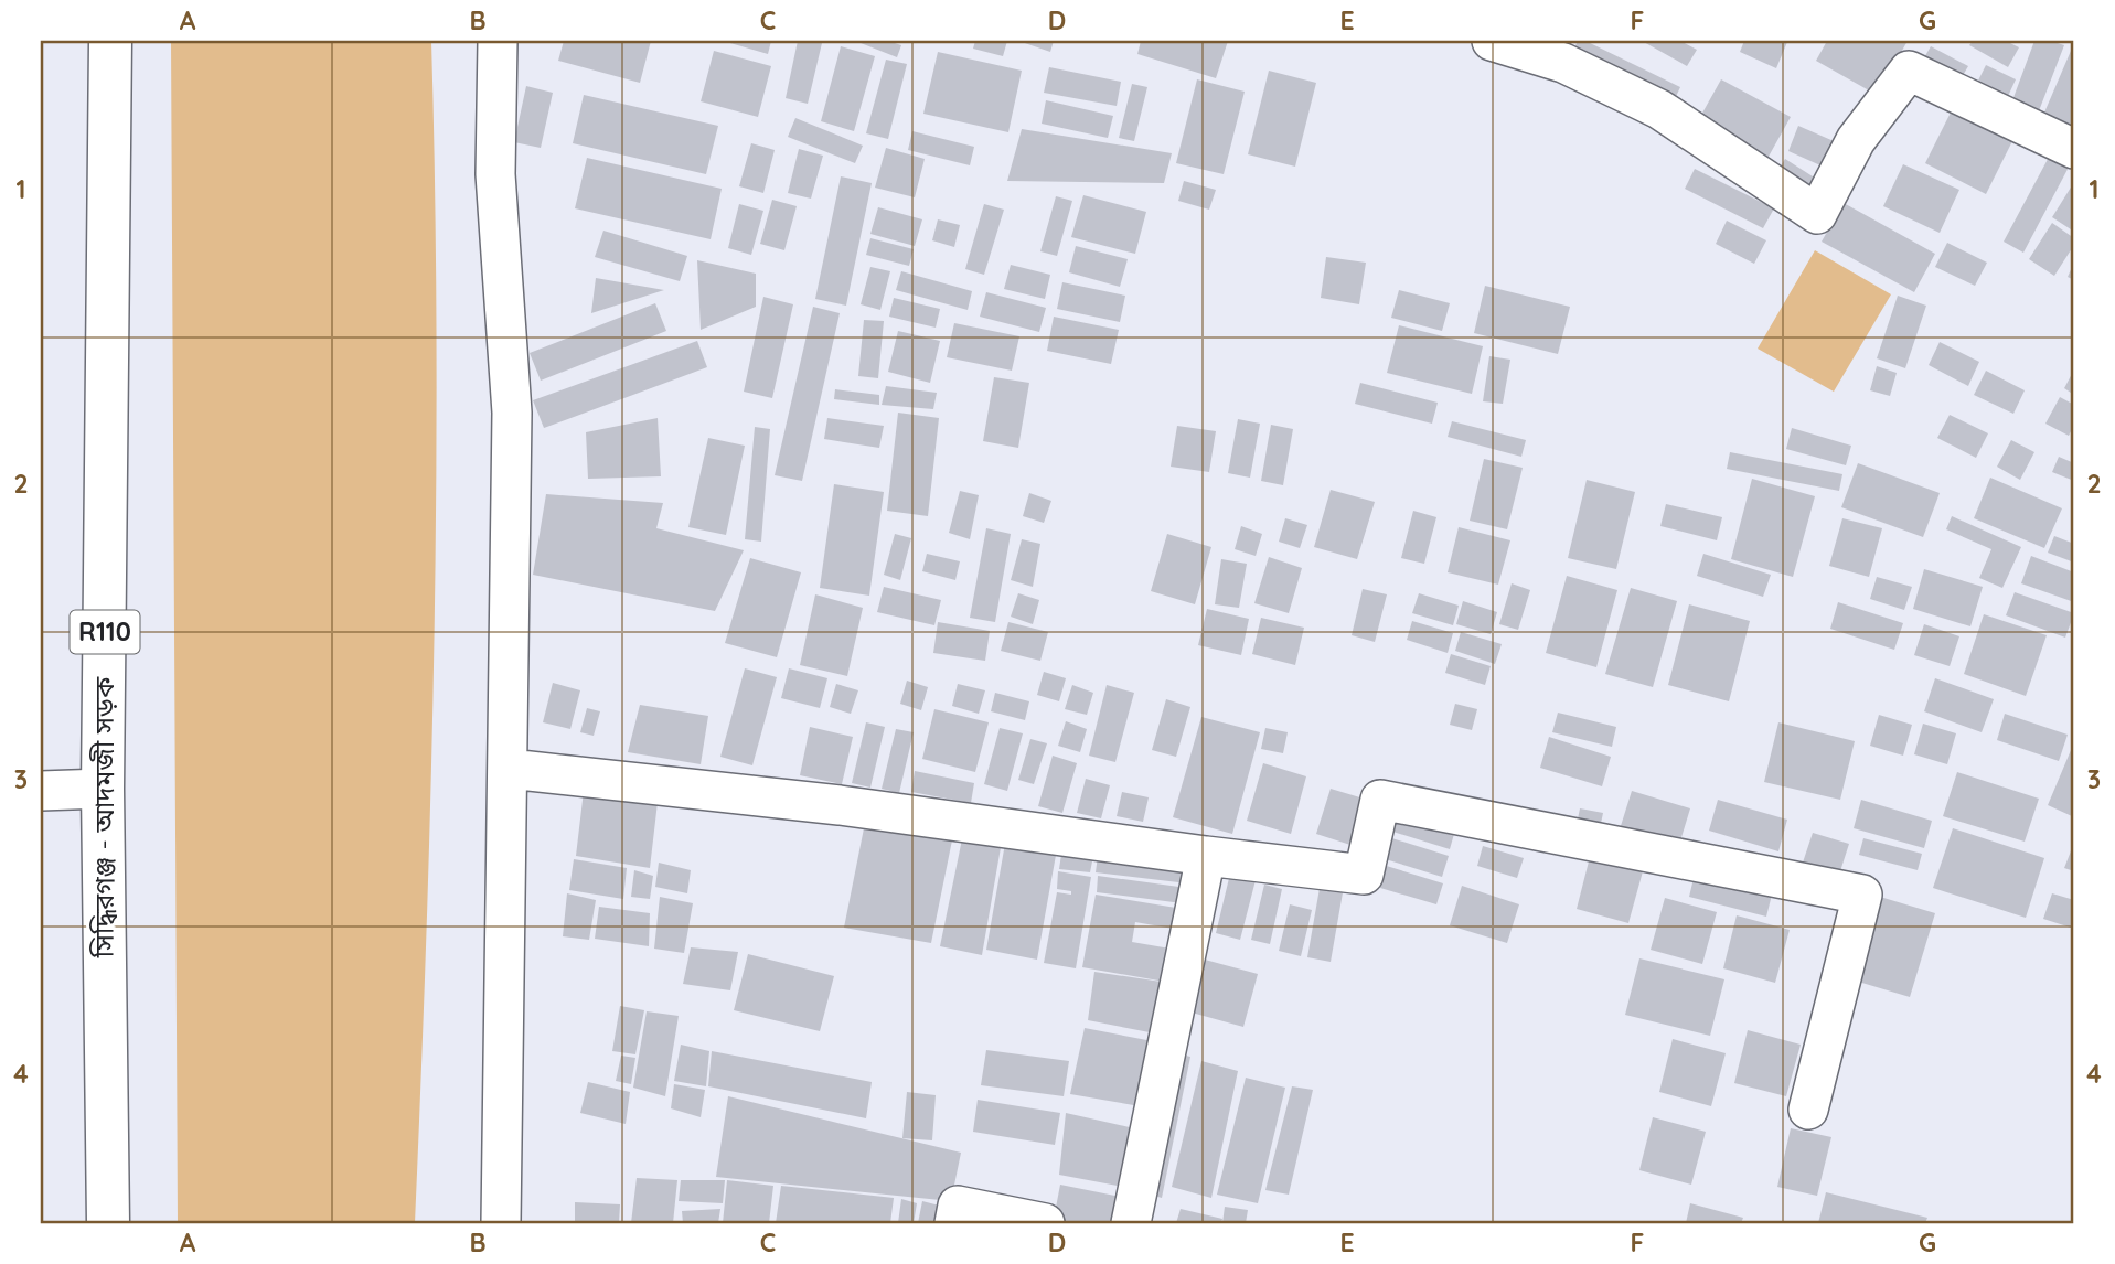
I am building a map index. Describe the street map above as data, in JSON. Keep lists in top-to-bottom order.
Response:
{
  "streets": {
    "main road": ["R110", "সিদ্ধিরগঞ্জ - আদমজী সড়ক"]
  },
  "grid": {
    "columns": [
      "A",
      "B",
      "C",
      "D",
      "E",
      "F",
      "G"
    ],
    "rows": [
      "1",
      "2",
      "3",
      "4"
    ]
  }
}
